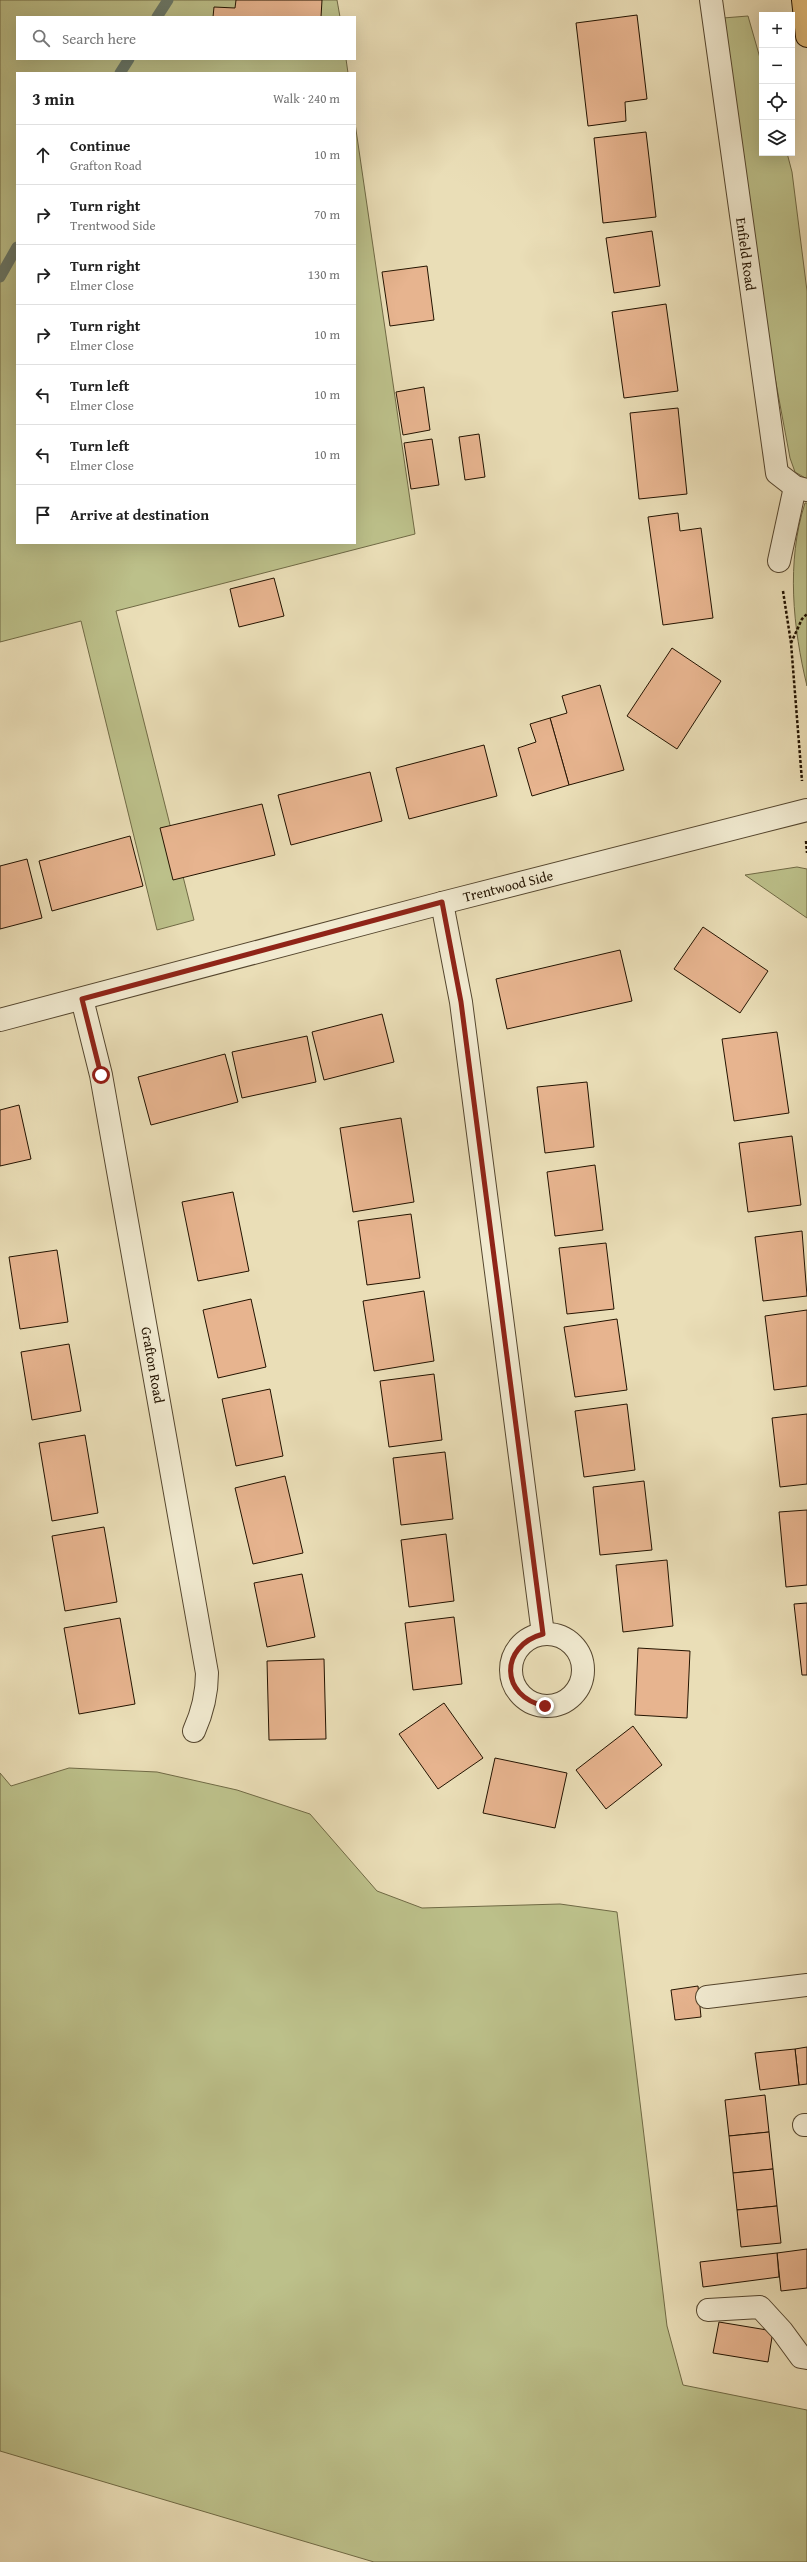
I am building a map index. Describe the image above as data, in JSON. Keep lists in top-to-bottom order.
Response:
{
  "streets": {
    "street": ["Enfield Road", "Trentwood Side", "Grafton Road"]
  },
  "crossings": [
    ["Trentwood Side", "Grafton Road"]
  ],
  "page": {
    "map_buttons": ["+", "−"],
    "search": "Search here",
    "heading": ["3 min", "Walk · 240 m"],
    "list": [
      ["Continue", "Grafton Road", "10 m"],
      ["Turn right", "Trentwood Side", "70 m"],
      ["Turn right", "Elmer Close", "130 m"],
      ["Turn right", "Elmer Close", "10 m"],
      ["Turn left", "Elmer Close", "10 m"],
      ["Turn left", "Elmer Close", "10 m"],
      "Arrive at destination"
    ]
  }
}
